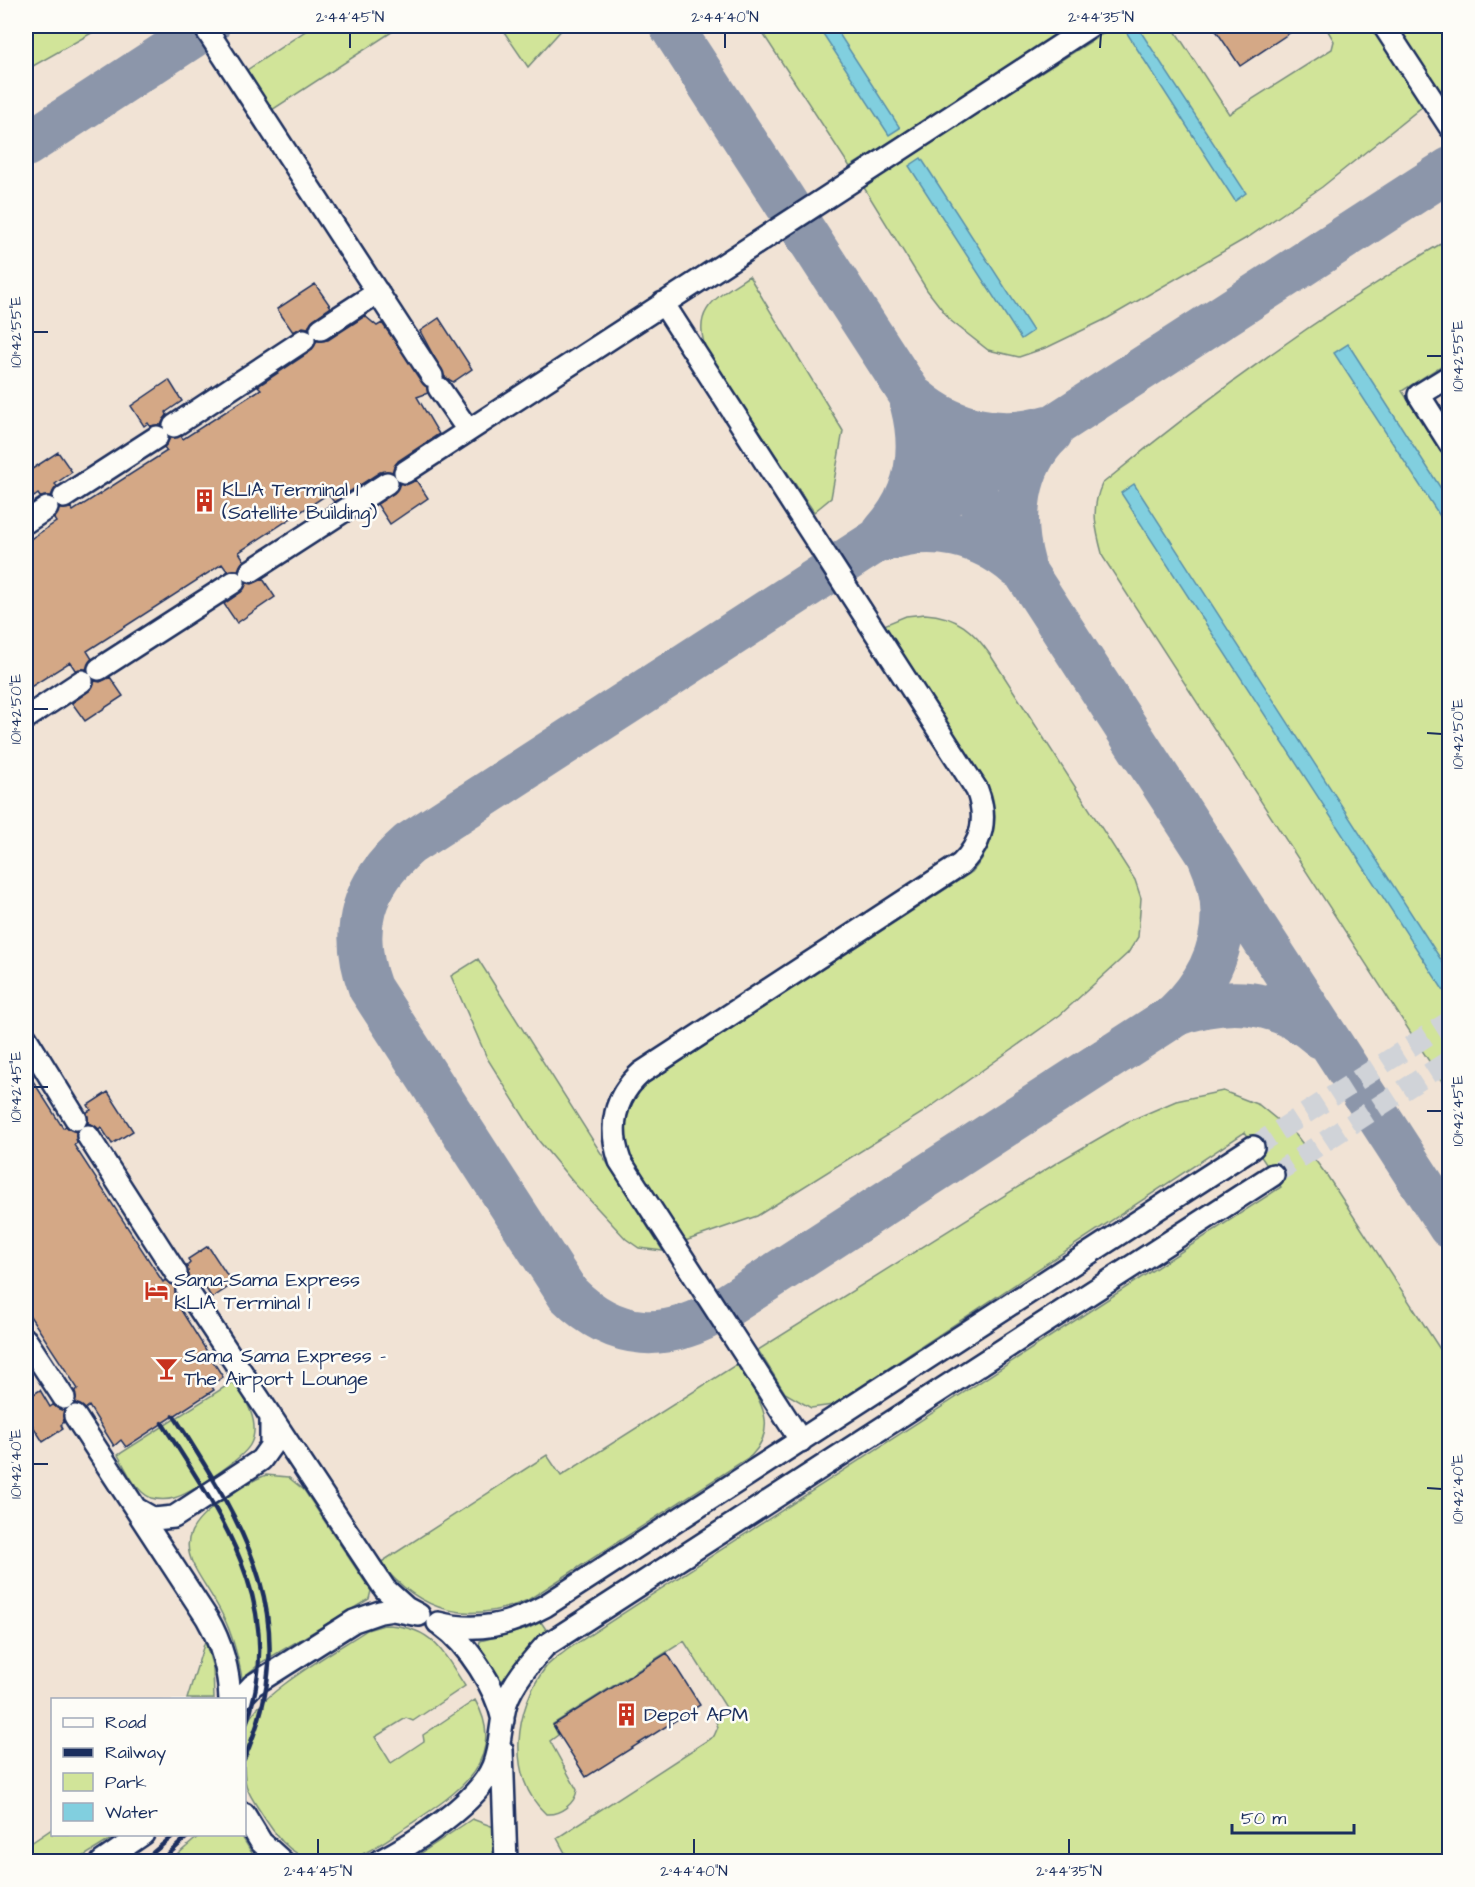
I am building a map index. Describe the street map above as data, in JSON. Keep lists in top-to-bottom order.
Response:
{
  "places": {
    "building": ["KLIA Terminal 1 (Satellite Building)", "Depot APM"],
    "hotel": ["Sama-Sama Express KLIA Terminal 1"],
    "bar": ["Sama Sama Express - The Airport Lounge"]
  },
  "legend": [
    "Road",
    "Railway",
    "Park",
    "Water"
  ],
  "scale_bar": "50 m",
  "coordinates": [
    "2°44'45\"N",
    "2°44'40\"N",
    "2°44'35\"N",
    "101°42'55\"E",
    "101°42'50\"E",
    "101°42'45\"E",
    "101°42'40\"E"
  ]
}
